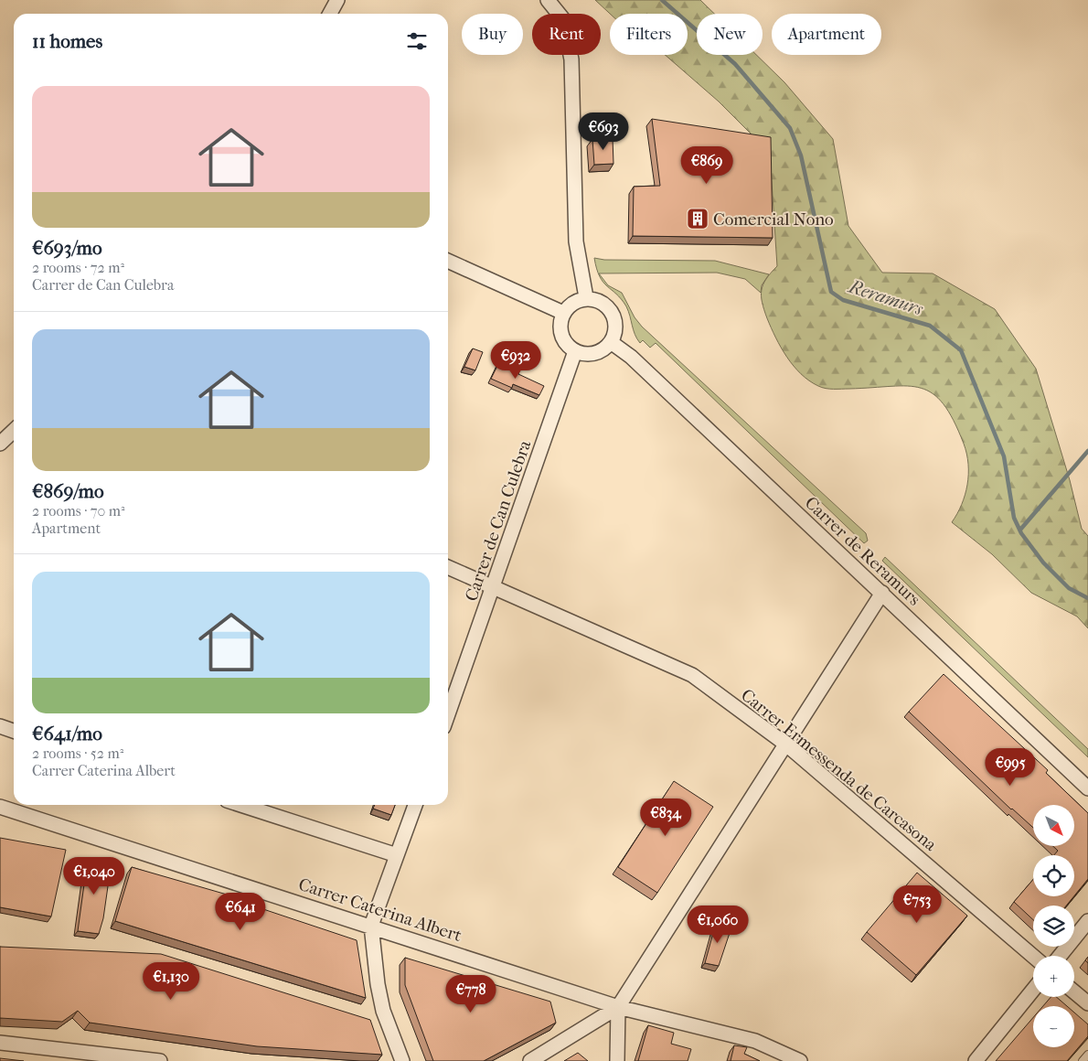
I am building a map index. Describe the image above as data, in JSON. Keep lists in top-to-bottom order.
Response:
{
  "streets": {
    "street": [
      "Carrer de Can Culebra",
      "Carrer de Reramurs",
      "Carrer Ermessenda de Carcasona",
      "Carrer Caterina Albert"
    ]
  },
  "crossings": [
    ["Carrer de Can Culebra", "Carrer de Reramurs"],
    ["Carrer de Can Culebra", "Carrer Ermessenda de Carcasona"]
  ],
  "water": ["Reramurs"],
  "places": {
    "building": ["Comercial Nono"]
  },
  "north": "bottom right",
  "page": {
    "chip": [
      "Buy",
      "Rent",
      "Filters",
      "New",
      "Apartment"
    ],
    "heading": "11 homes",
    "list": [
      {
        "name": "€693/mo",
        "note": "2 rooms · 72 m² · Carrer de Can Culebra"
      },
      {
        "name": "€869/mo",
        "note": "2 rooms · 70 m² · Apartment"
      },
      {
        "name": "€641/mo",
        "note": "2 rooms · 52 m² · Carrer Caterina Albert"
      }
    ],
    "price": [
      "€693",
      "€869",
      "€932",
      "€995",
      "€834",
      "€1,040",
      "€753",
      "€641",
      "€1,060",
      "€1,130",
      "€778"
    ],
    "map_buttons": ["+", "−"]
  }
}
